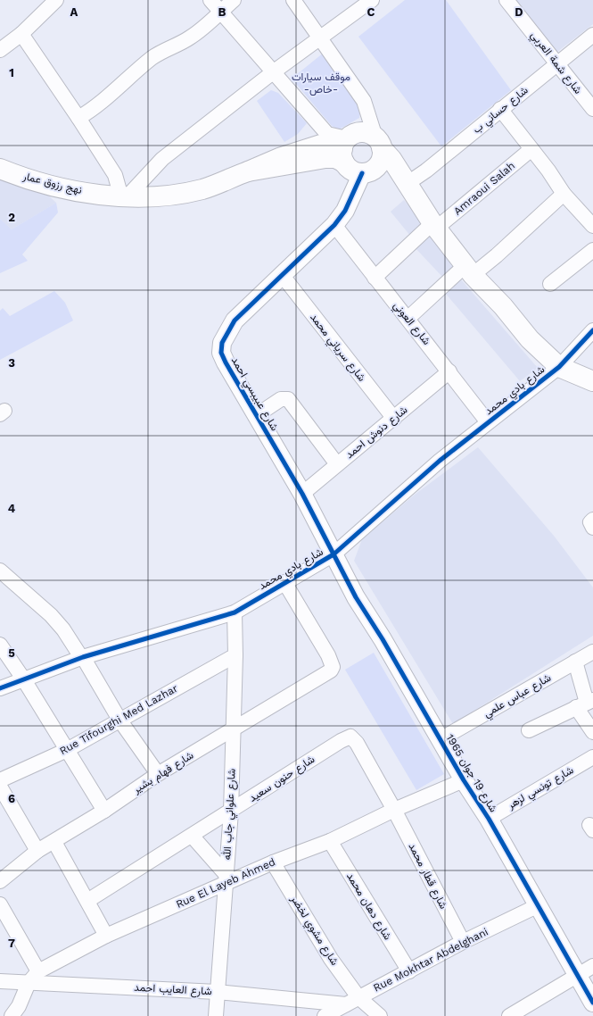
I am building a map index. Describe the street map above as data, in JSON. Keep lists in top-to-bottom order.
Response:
{
  "streets": {
    "main road": ["نهج رزوق عمار"],
    "street": [
      "شارع شمة العربي",
      "شارع حساني ب",
      "Amraoui Salah",
      "شارع العوني",
      "شارع سرياني محمد",
      "شارع بادي محمد",
      "شارع عبيبسي احمد",
      "شارع دنوش احمد",
      "شارع عباس علمي",
      "Rue Tifourghi Med Lazhar",
      "شارع فهام بشير",
      "شارع 19 جوان 1965",
      "شارع حنون سعيد",
      "شارع تونسي لزهر",
      "شارع علواني جاب الله",
      "شارع قطار محمد",
      "Rue El Layeb Ahmed",
      "شارع دهان محمد",
      "شارع مشوي لخضر",
      "Rue Mokhtar Abdelghani",
      "شارع العايب احمد"
    ]
  },
  "crossings": [
    ["شارع شمة العربي", "شارع حساني ب"],
    ["نهج رزوق عمار", "شارع عبيبسي احمد"],
    ["Amraoui Salah", "شارع العوني"],
    ["شارع العوني", "شارع بادي محمد"],
    ["شارع العوني", "شارع عبيبسي احمد"],
    ["شارع العوني", "شارع دنوش احمد"],
    ["شارع سرياني محمد", "شارع عبيبسي احمد"],
    ["شارع سرياني محمد", "شارع دنوش احمد"],
    ["شارع بادي محمد", "شارع عبيبسي احمد"],
    ["شارع بادي محمد", "شارع فهام بشير"],
    ["شارع بادي محمد", "شارع 19 جوان 1965"],
    ["شارع بادي محمد", "شارع علواني جاب الله"],
    ["شارع عبيبسي احمد", "شارع دنوش احمد"],
    ["شارع عبيبسي احمد", "شارع 19 جوان 1965"],
    ["شارع عباس علمي", "شارع 19 جوان 1965"],
    ["Rue Tifourghi Med Lazhar", "شارع علواني جاب الله"],
    ["شارع فهام بشير", "شارع علواني جاب الله"],
    ["شارع 19 جوان 1965", "شارع تونسي لزهر"],
    ["شارع 19 جوان 1965", "Rue El Layeb Ahmed"],
    ["شارع 19 جوان 1965", "Rue Mokhtar Abdelghani"],
    ["شارع حنون سعيد", "شارع علواني جاب الله"],
    ["شارع حنون سعيد", "شارع قطار محمد"],
    ["شارع حنون سعيد", "Rue El Layeb Ahmed"],
    ["شارع علواني جاب الله", "Rue El Layeb Ahmed"],
    ["شارع علواني جاب الله", "شارع العايب احمد"],
    ["شارع قطار محمد", "Rue El Layeb Ahmed"],
    ["شارع قطار محمد", "Rue Mokhtar Abdelghani"],
    ["Rue El Layeb Ahmed", "شارع دهان محمد"],
    ["Rue El Layeb Ahmed", "شارع مشوي لخضر"],
    ["Rue El Layeb Ahmed", "شارع العايب احمد"],
    ["شارع دهان محمد", "Rue Mokhtar Abdelghani"],
    ["شارع مشوي لخضر", "Rue Mokhtar Abdelghani"],
    ["Rue Mokhtar Abdelghani", "شارع العايب احمد"]
  ],
  "parks": ["موقف سيارات -خاص-"],
  "grid": {
    "columns": [
      "A",
      "B",
      "C",
      "D"
    ],
    "rows": [
      "1",
      "2",
      "3",
      "4",
      "5",
      "6",
      "7"
    ]
  }
}
